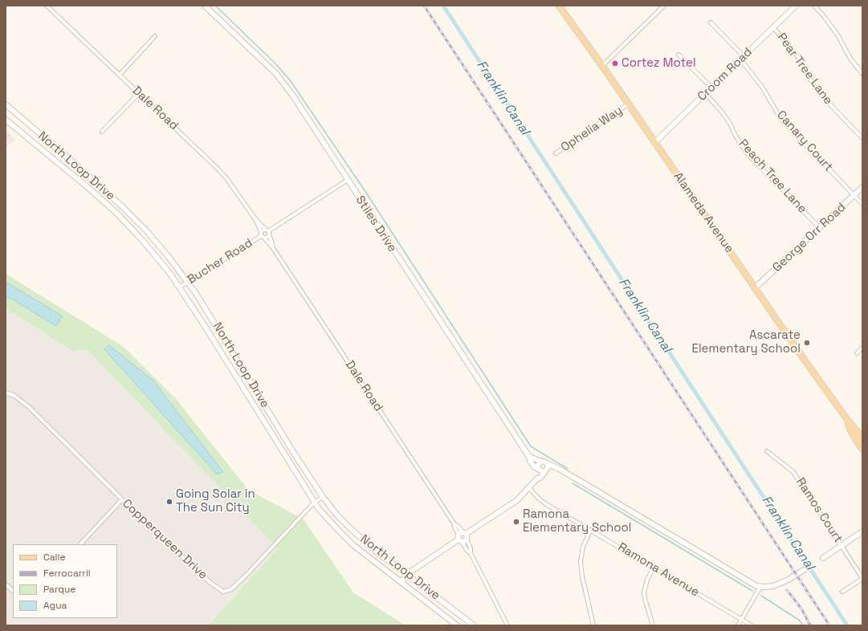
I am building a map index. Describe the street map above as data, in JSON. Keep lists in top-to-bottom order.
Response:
{
  "streets": {
    "main road": ["Alameda Avenue"],
    "street": [
      "Pear Tree Lane",
      "Croom Road",
      "Dale Road",
      "Ophelia Way",
      "Canary Court",
      "North Loop Drive",
      "Peach Tree Lane",
      "Stiles Drive",
      "George Orr Road",
      "Bucher Road",
      "Ramos Court",
      "Copperqueen Drive",
      "Ramona Avenue"
    ]
  },
  "crossings": [
    ["Pear Tree Lane", "Croom Road"],
    ["Croom Road", "Canary Court"],
    ["Croom Road", "Peach Tree Lane"],
    ["Croom Road", "Alameda Avenue"],
    ["Dale Road", "Bucher Road"],
    ["Ophelia Way", "Alameda Avenue"],
    ["Canary Court", "George Orr Road"],
    ["North Loop Drive", "Bucher Road"],
    ["North Loop Drive", "Copperqueen Drive"],
    ["Peach Tree Lane", "George Orr Road"],
    ["Alameda Avenue", "George Orr Road"]
  ],
  "water": ["Franklin Canal"],
  "places": [
    "Cortez Motel",
    "Ascarate Elementary School",
    "Going Solar in The Sun City",
    "Ramona Elementary School"
  ],
  "legend": [
    "Calle",
    "Ferrocarril",
    "Parque",
    "Agua"
  ]
}
